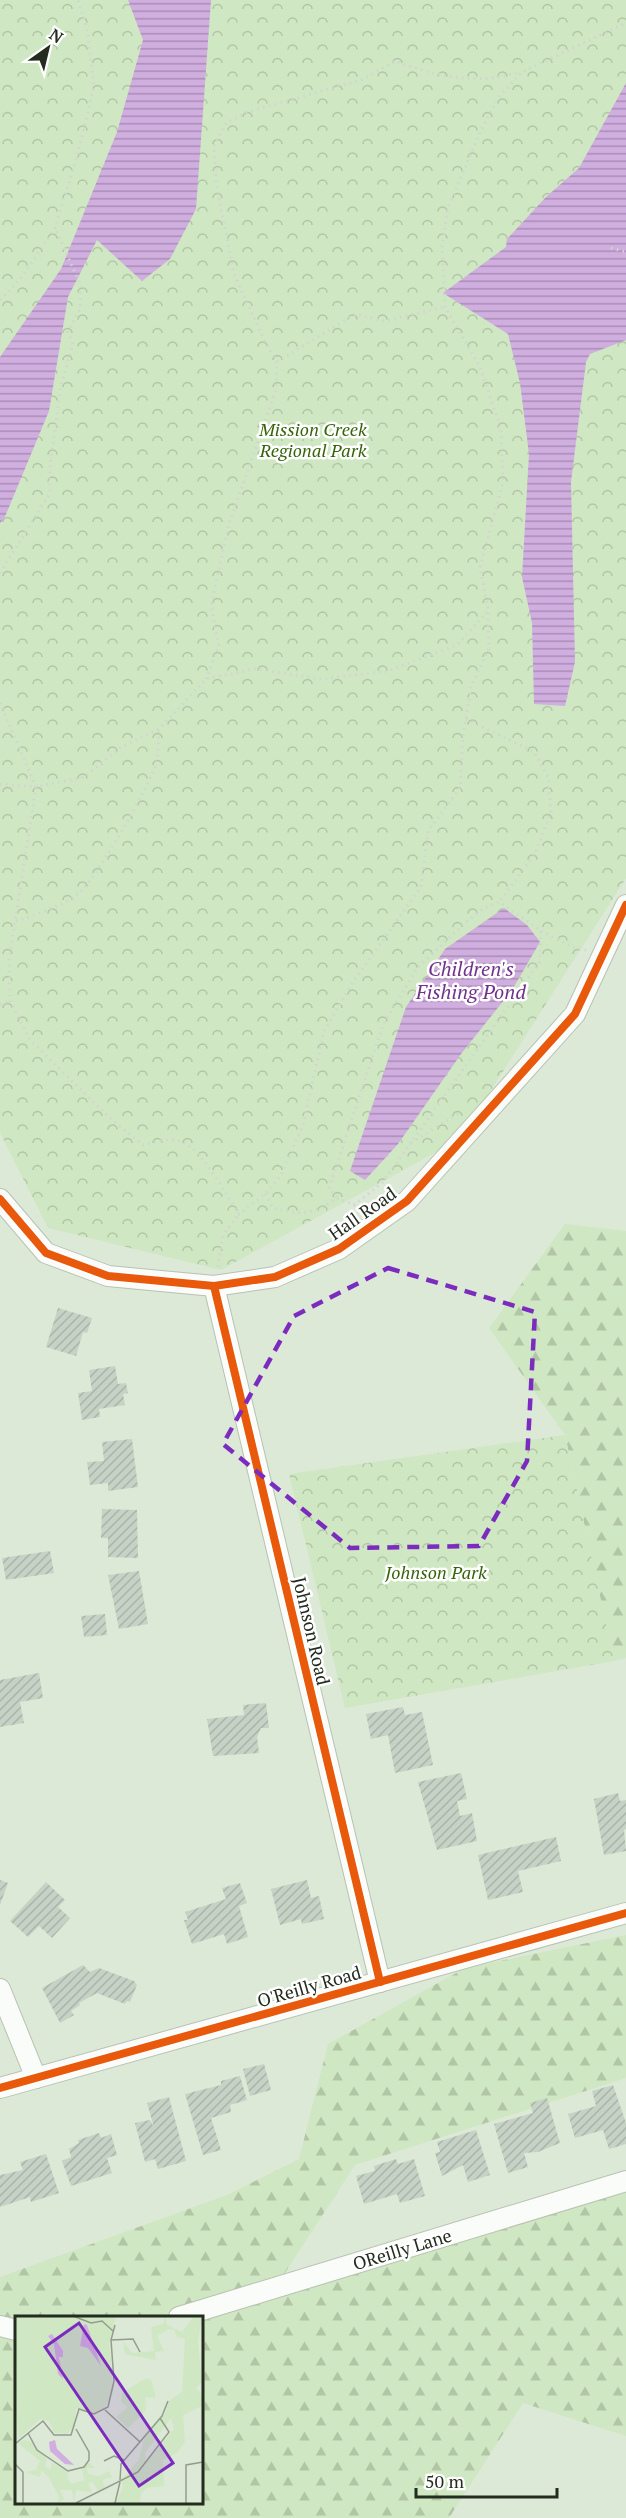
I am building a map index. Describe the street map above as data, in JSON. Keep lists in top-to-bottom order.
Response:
{
  "streets": {
    "street": [
      "Hall Road",
      "Johnson Road",
      "O'Reilly Road",
      "OReilly Lane"
    ]
  },
  "crossings": [
    ["Hall Road", "Johnson Road"],
    ["Johnson Road", "O'Reilly Road"]
  ],
  "water": ["Children's Fishing Pond"],
  "parks": ["Mission Creek Regional Park", "Johnson Park"],
  "scale_bar": "50 m",
  "north": "top right"
}
